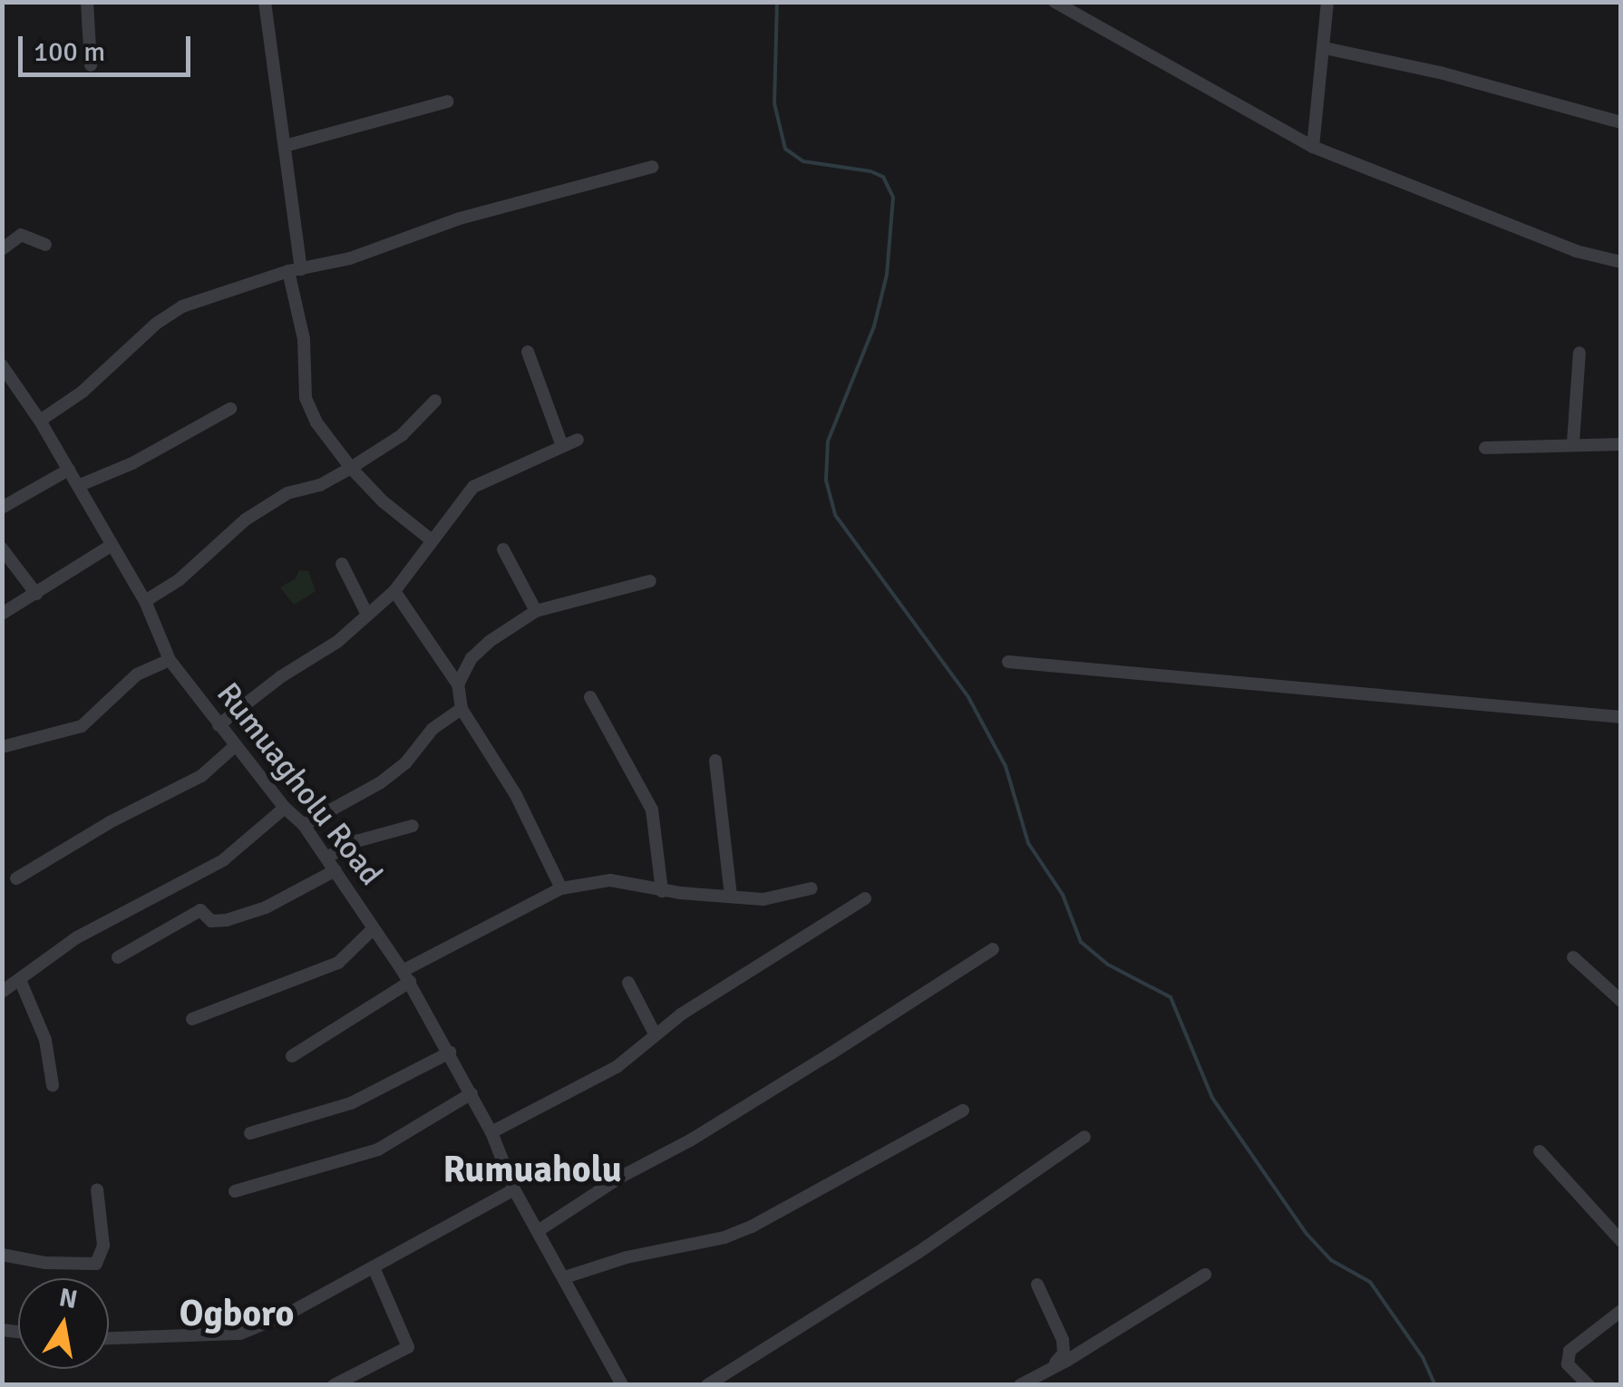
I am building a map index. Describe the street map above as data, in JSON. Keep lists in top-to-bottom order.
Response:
{
  "streets": {
    "street": ["Rumuagholu Road"]
  },
  "districts": ["Rumuaholu", "Ogboro"],
  "scale_bar": "100 m",
  "north": "top"
}
